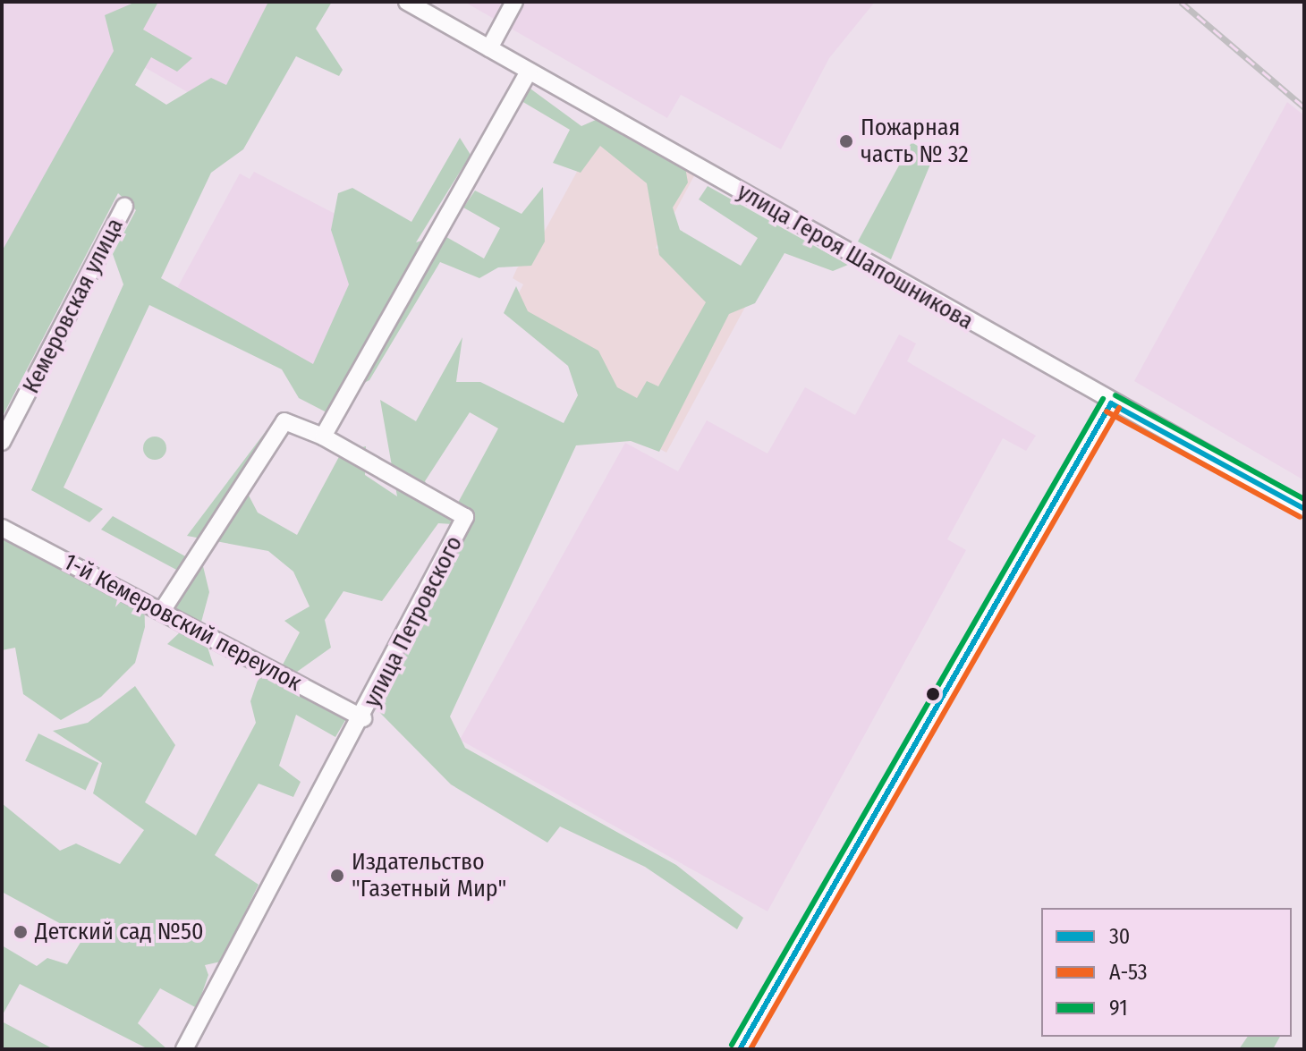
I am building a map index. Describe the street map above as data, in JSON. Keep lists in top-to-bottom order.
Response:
{
  "streets": {
    "street": [
      "улица Героя Шапошникова",
      "Кемеровская улица",
      "улица Петровского",
      "1-й Кемеровский переулок"
    ]
  },
  "crossings": [
    ["улица Петровского", "1-й Кемеровский переулок"]
  ],
  "places": ["Пожарная часть № 32", "Издательство \"Газетный Мир\"", "Детский сад №50"],
  "lines": ["transit line 91", "transit line 30", "transit line А-53"],
  "legend": ["30", "А-53", "91"]
}
